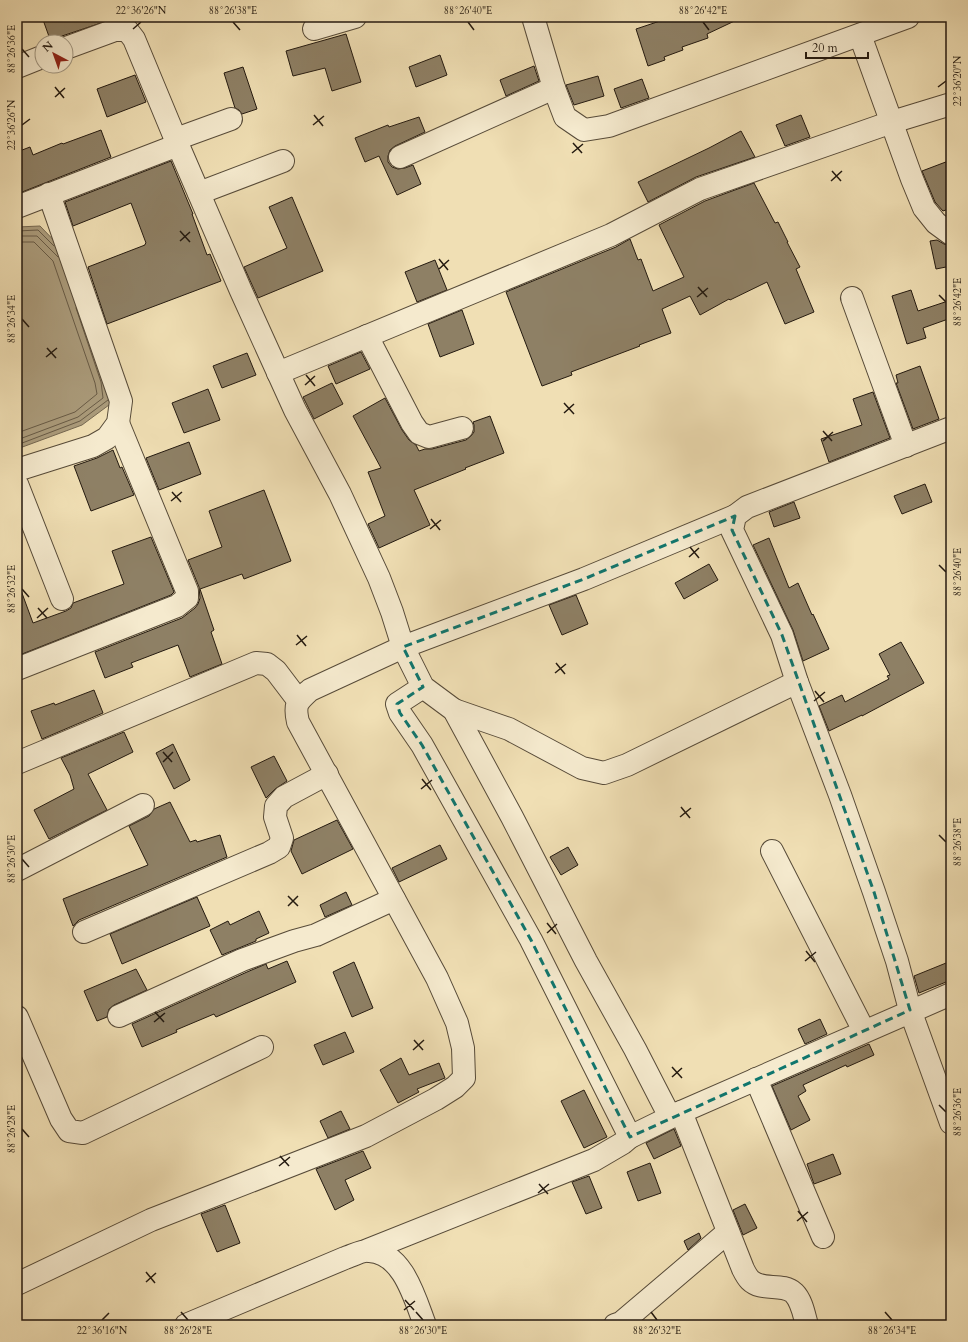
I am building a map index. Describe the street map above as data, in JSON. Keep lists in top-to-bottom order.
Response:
{
  "scale_bar": "20 m",
  "north": "top left",
  "coordinates": [
    "22°36'26\"N",
    "88°26'38\"E",
    "88°26'40\"E",
    "88°26'42\"E",
    "88°26'36\"E",
    "22°36'20\"N",
    "88°26'34\"E",
    "88°26'32\"E",
    "88°26'30\"E",
    "88°26'28\"E",
    "22°36'16\"N"
  ]
}
